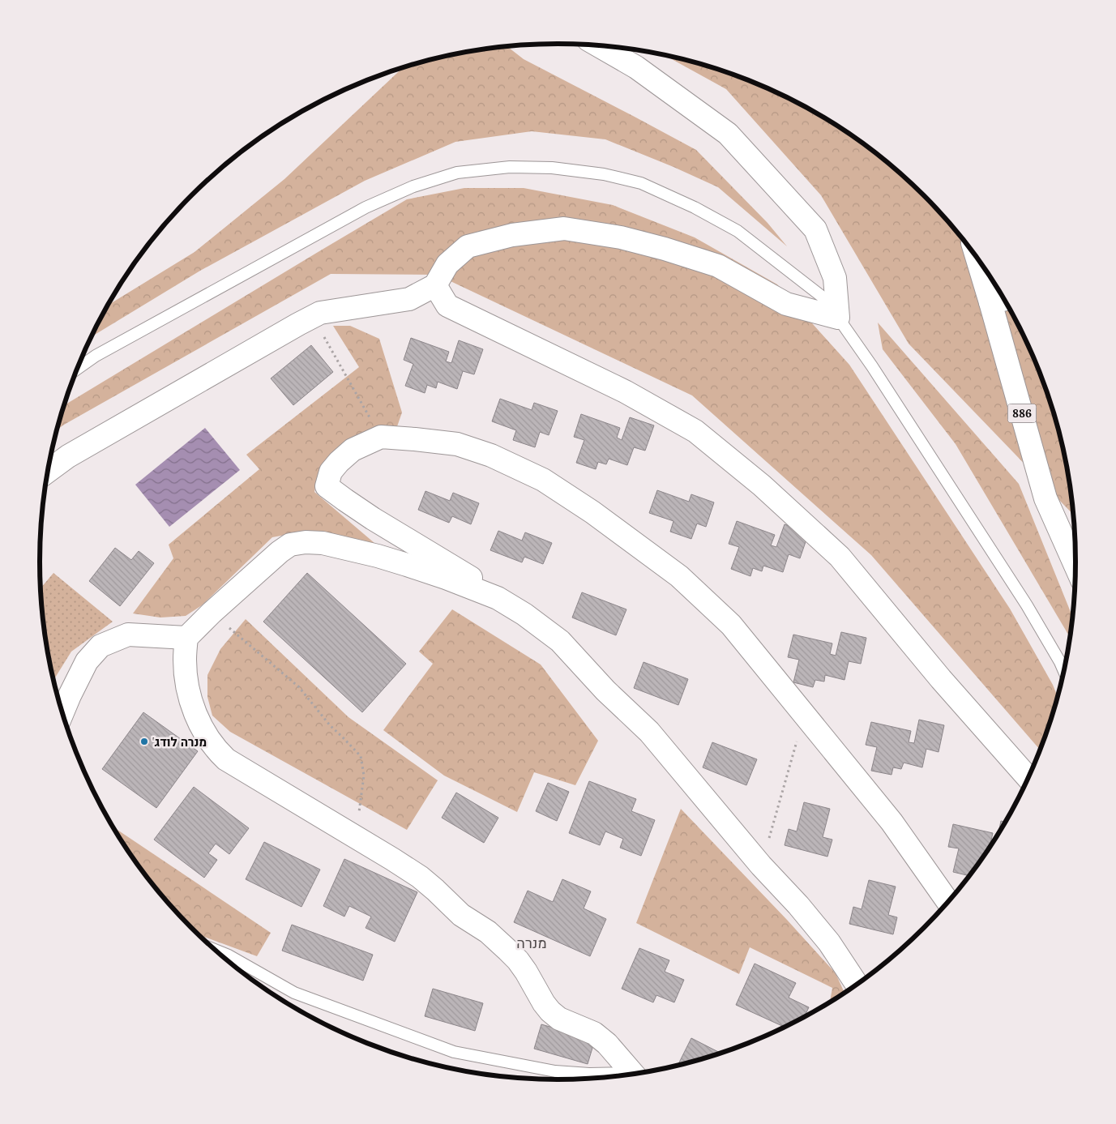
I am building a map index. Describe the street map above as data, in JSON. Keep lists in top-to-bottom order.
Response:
{
  "streets": {
    "street": ["886"]
  },
  "districts": ["מנרה"],
  "places": ["'מנרה לודג"]
}
